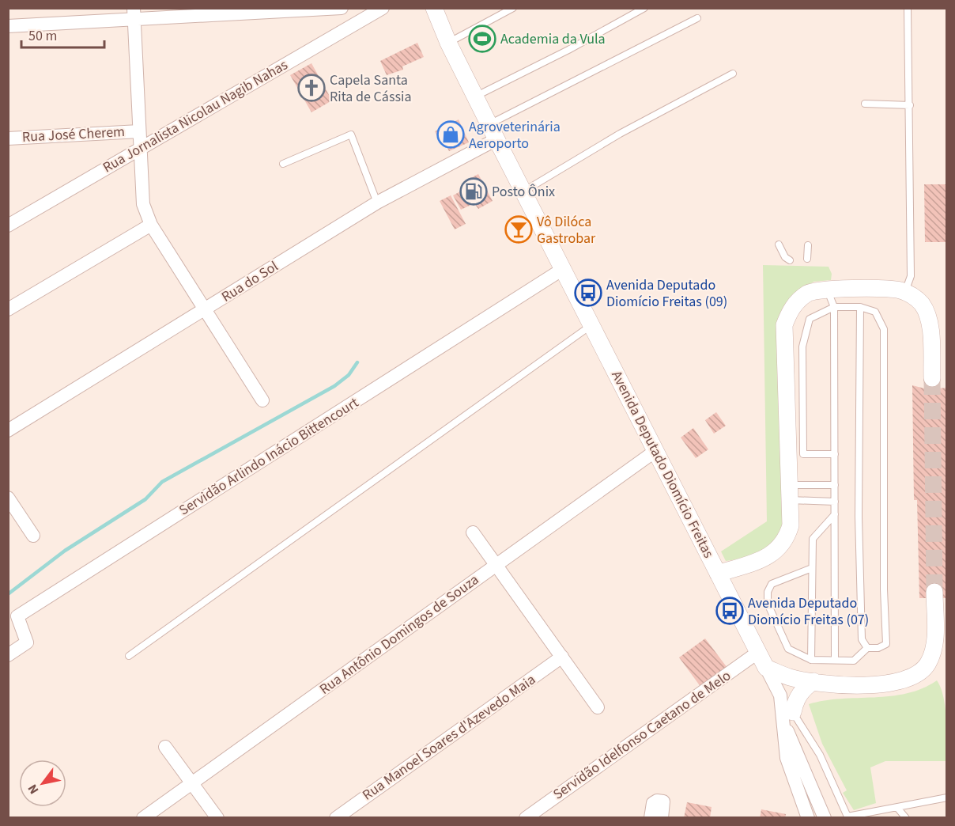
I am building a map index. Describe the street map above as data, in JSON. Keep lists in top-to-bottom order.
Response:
{
  "streets": {
    "street": [
      "Rua Jornalista Nicolau Nagib Nahas",
      "Rua José Cherem",
      "Rua do Sol",
      "Servidão Arlindo Inácio Bittencourt",
      "Avenida Deputado Diomício Freitas",
      "Rua Antônio Domingos de Souza",
      "Servidão Idelfonso Caetano de Melo",
      "Rua Manoel Soares d'Azevedo Maia"
    ]
  },
  "crossings": [
    ["Rua do Sol", "Avenida Deputado Diomício Freitas"],
    ["Servidão Arlindo Inácio Bittencourt", "Avenida Deputado Diomício Freitas"],
    ["Avenida Deputado Diomício Freitas", "Rua Antônio Domingos de Souza"],
    ["Avenida Deputado Diomício Freitas", "Servidão Idelfonso Caetano de Melo"]
  ],
  "places": {
    "sports": ["Academia da Vula"],
    "church": ["Capela Santa Rita de Cássia"],
    "shop": ["Agroveterinária Aeroporto"],
    "fuel station": ["Posto Ônix"],
    "bar": ["Vô Dilóca Gastrobar"],
    "bus stop": ["Avenida Deputado Diomício Freitas (09)", "Avenida Deputado Diomício Freitas (07)"]
  },
  "scale_bar": "50 m",
  "north": "bottom left"
}
